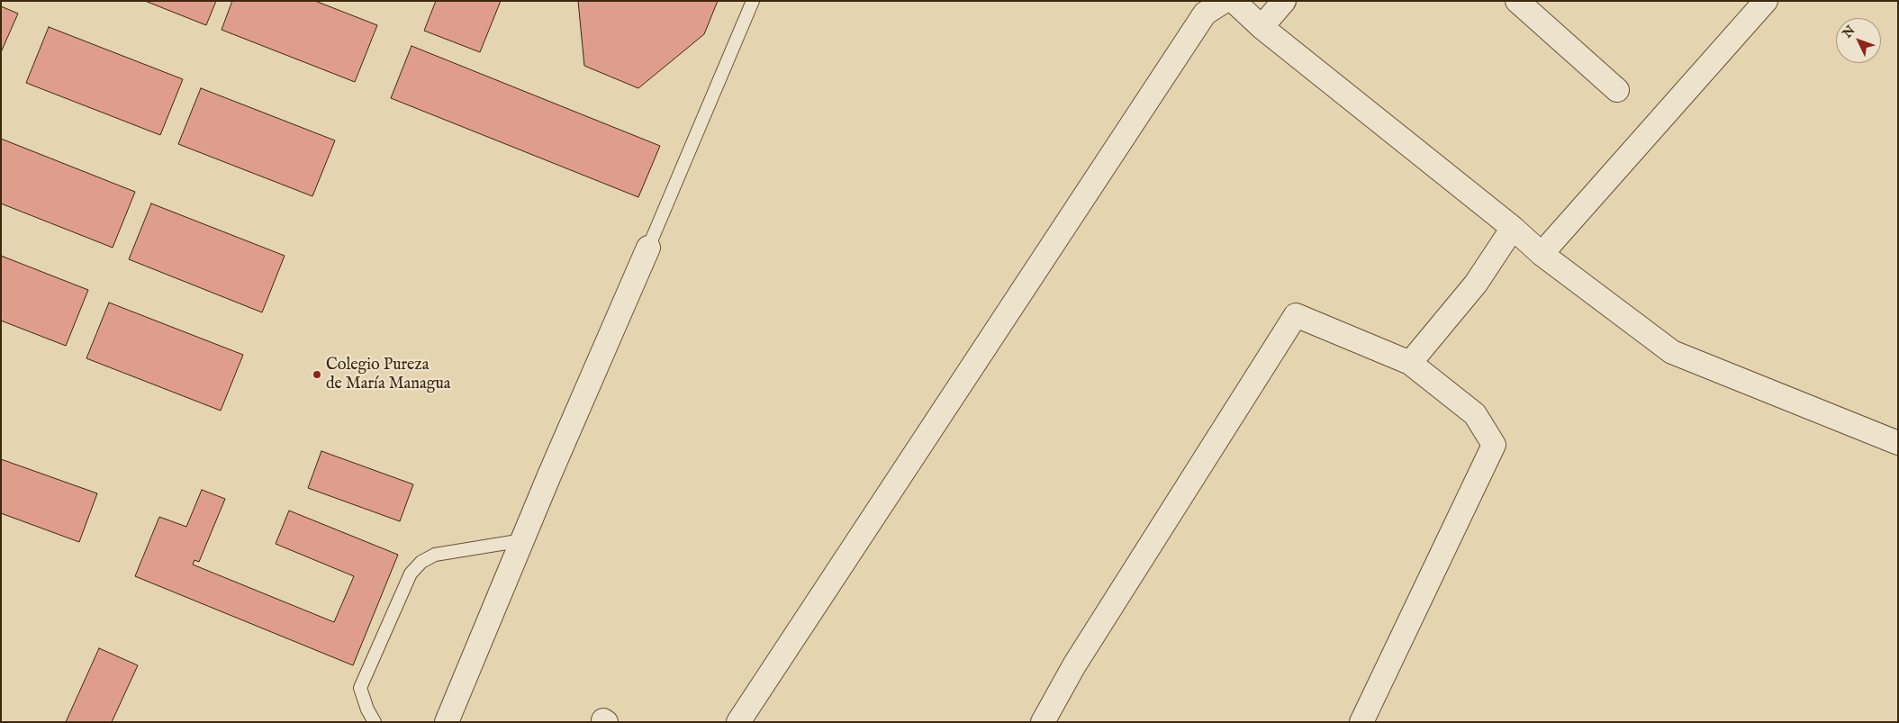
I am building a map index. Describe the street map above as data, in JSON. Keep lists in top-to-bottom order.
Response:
{
  "places": ["Colegio Pureza de María Managua"],
  "north": "top left"
}
